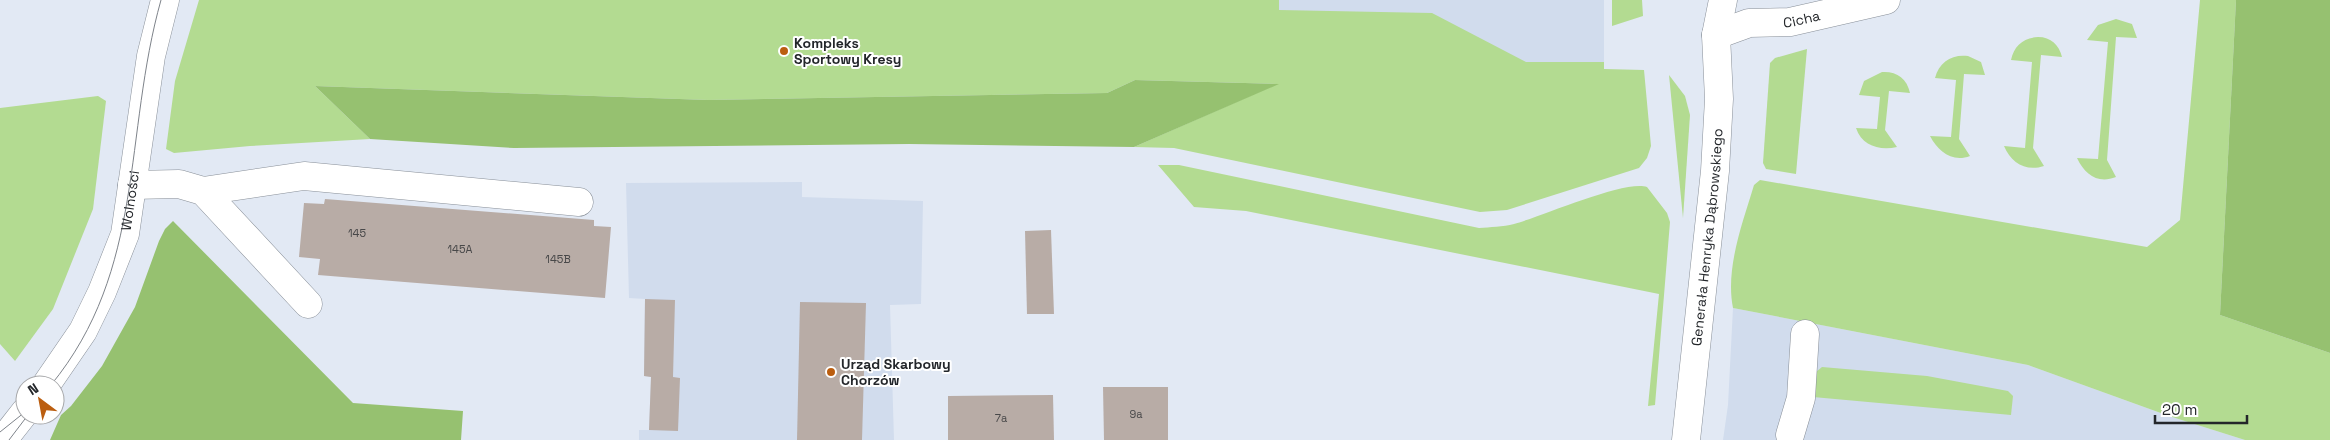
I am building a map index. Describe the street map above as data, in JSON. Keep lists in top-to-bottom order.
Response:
{
  "streets": {
    "street": ["Cicha", "Wolności", "Generała Henryka Dąbrowskiego"]
  },
  "crossings": [
    ["Cicha", "Generała Henryka Dąbrowskiego"]
  ],
  "places": ["Kompleks Sportowy Kresy", "Urząd Skarbowy Chorzów"],
  "house_numbers": [
    "145",
    "145A",
    "145B",
    "9a",
    "7a"
  ],
  "scale_bar": "20 m",
  "north": "top left"
}
